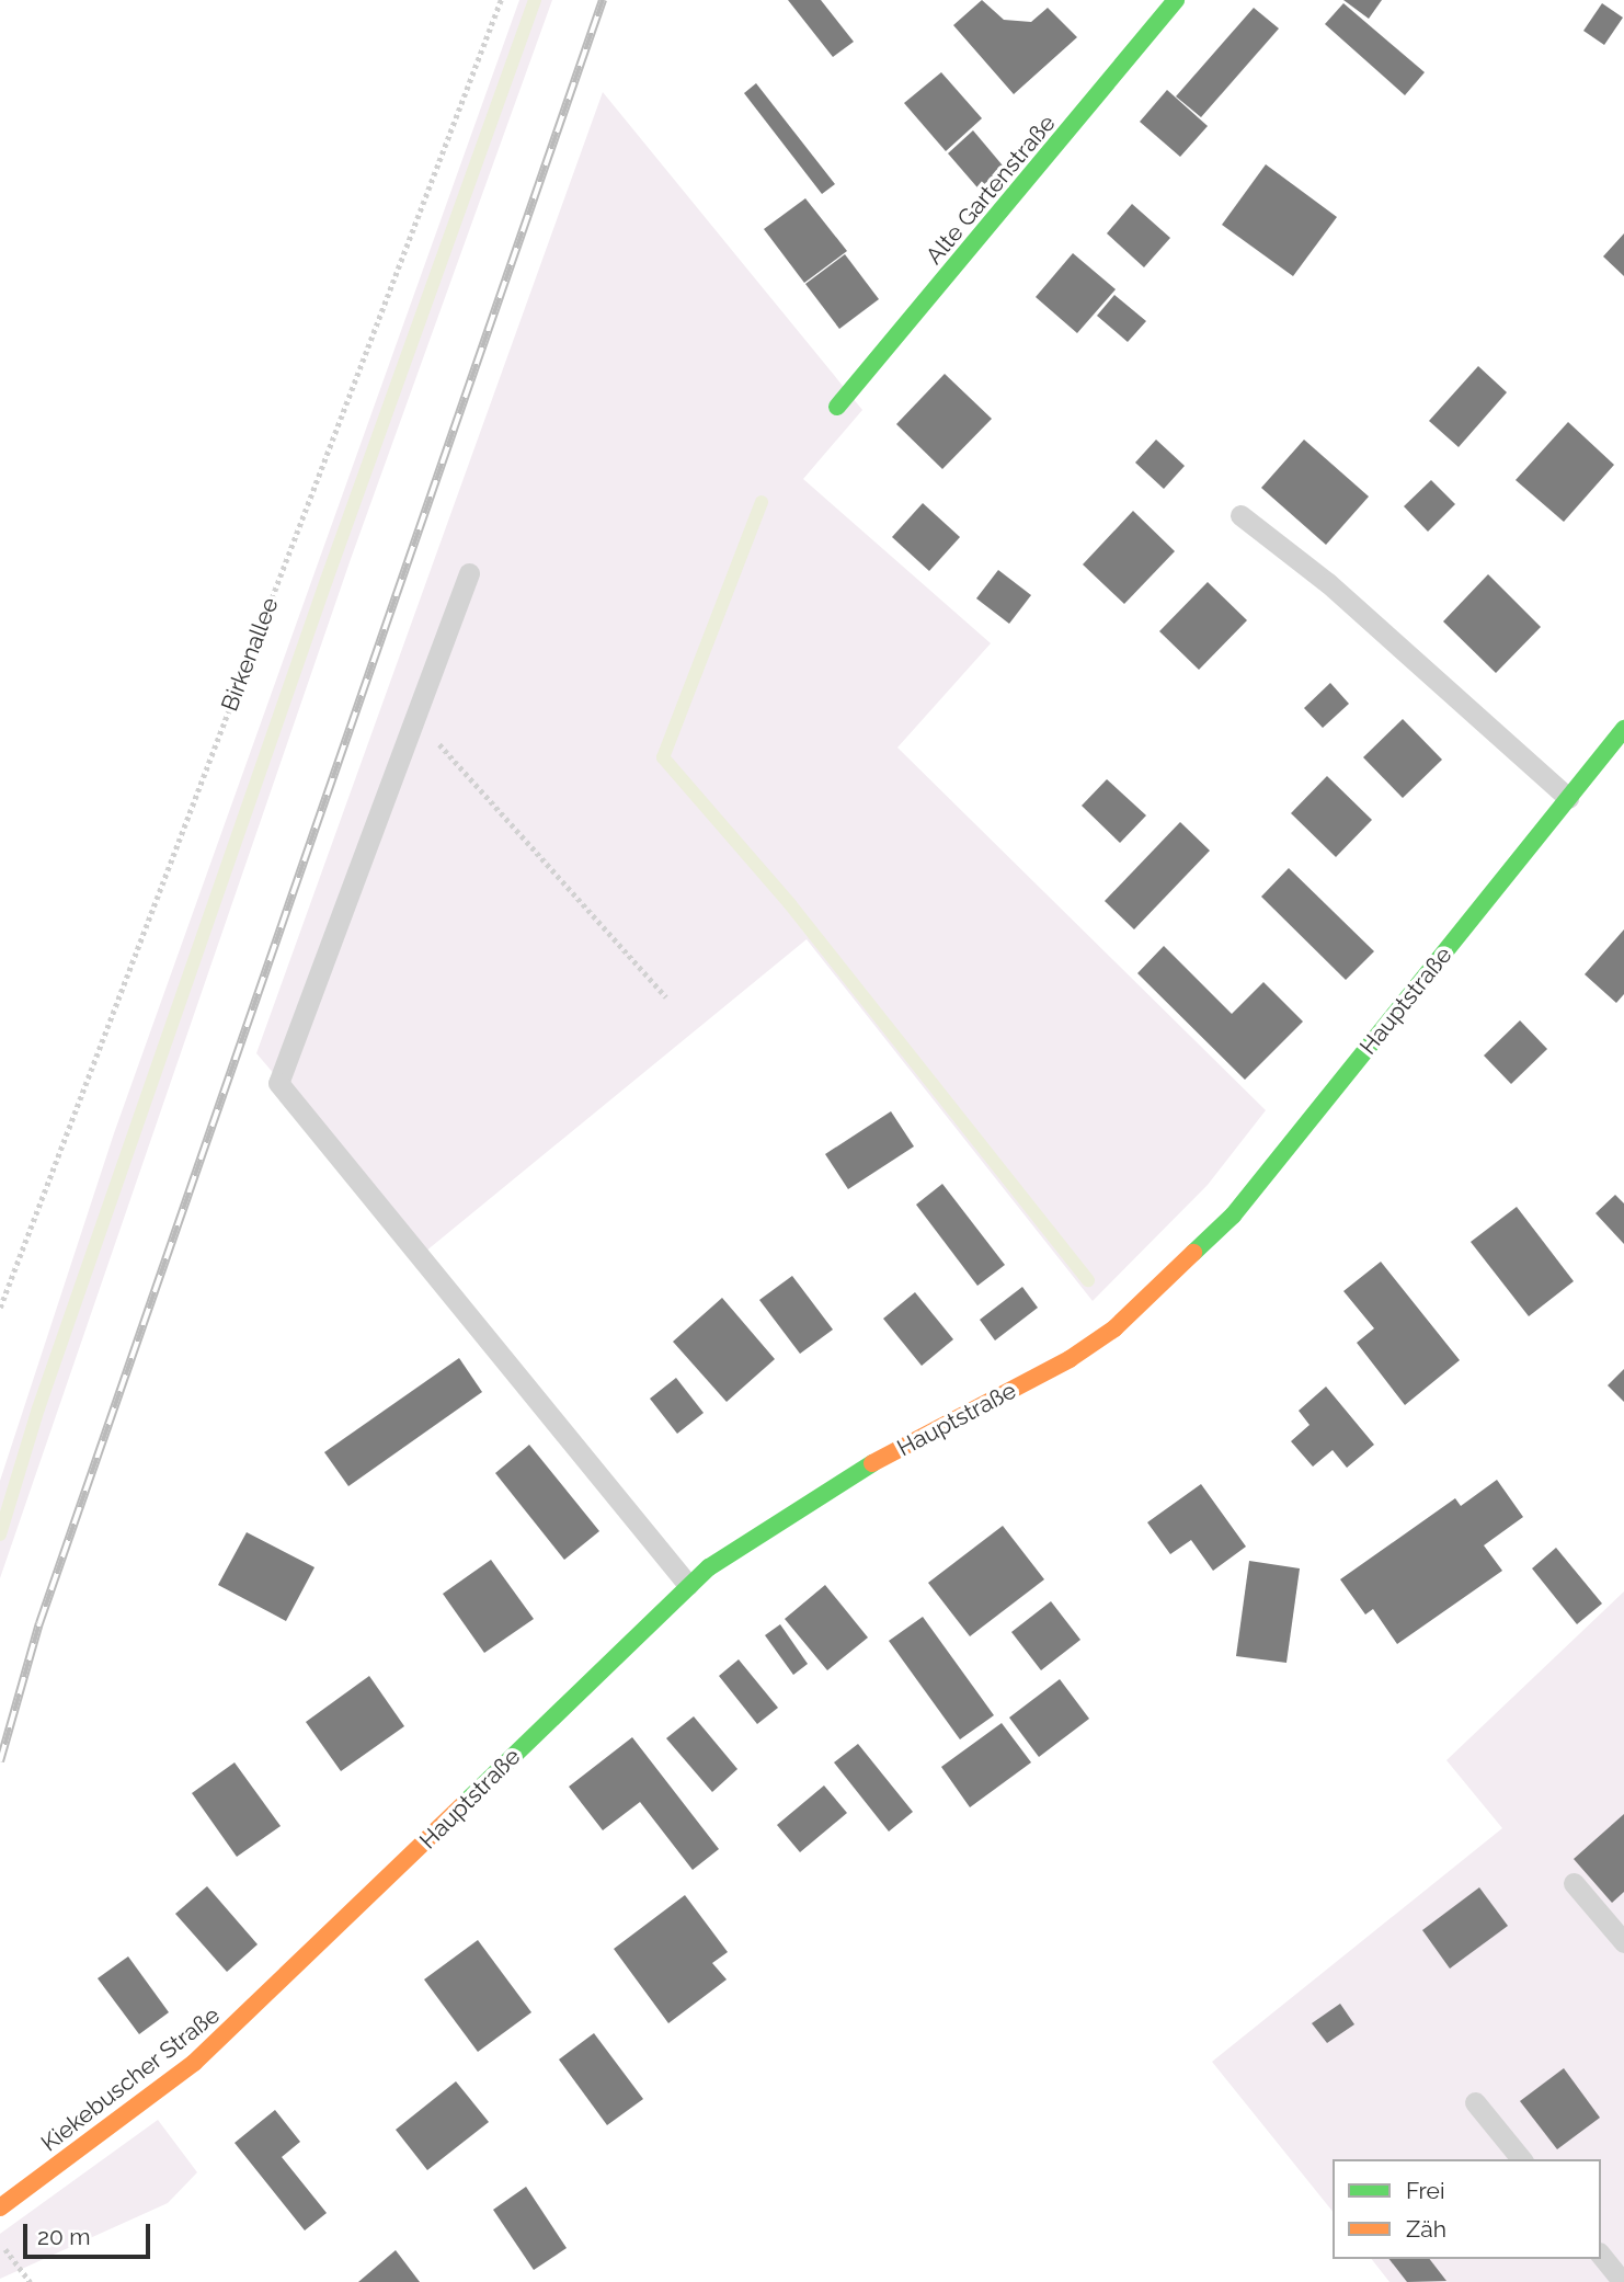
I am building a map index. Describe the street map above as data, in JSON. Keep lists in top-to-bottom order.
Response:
{
  "streets": {
    "street": ["Alte Gartenstraße", "Hauptstraße", "Kiekebuscher Straße"],
    "path": ["Birkenallee"]
  },
  "crossings": [
    ["Hauptstraße", "Kiekebuscher Straße"]
  ],
  "legend": ["Frei", "Zäh"],
  "scale_bar": "20 m"
}
